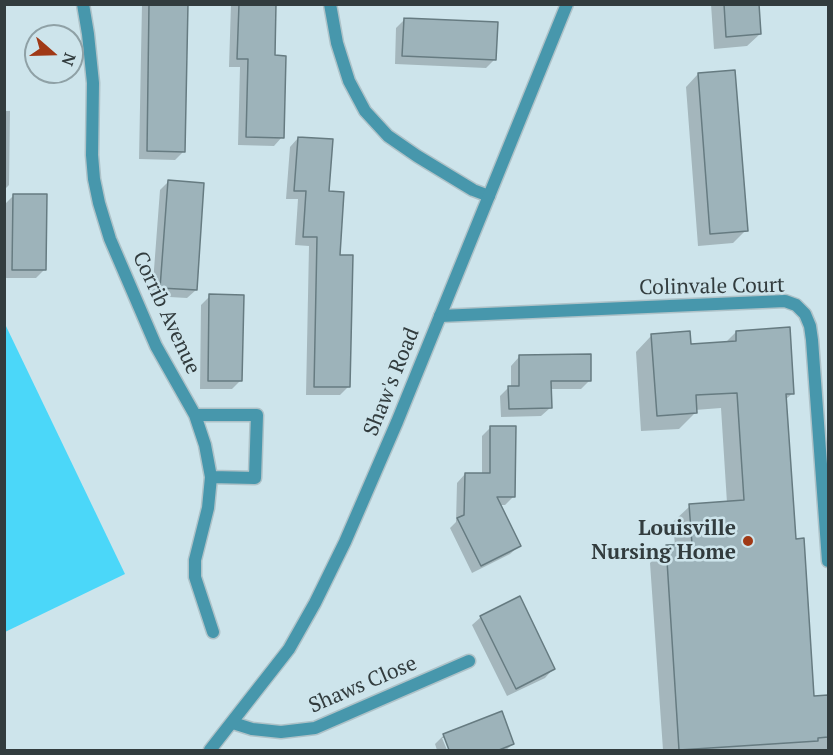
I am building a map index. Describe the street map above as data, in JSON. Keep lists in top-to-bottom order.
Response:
{
  "streets": {
    "street": [
      "Colinvale Court",
      "Corrib Avenue",
      "Shaw's Road",
      "Shaws Close"
    ]
  },
  "crossings": [
    ["Colinvale Court", "Shaw's Road"],
    ["Shaw's Road", "Shaws Close"]
  ],
  "places": ["Louisville Nursing Home"],
  "north": "right"
}
